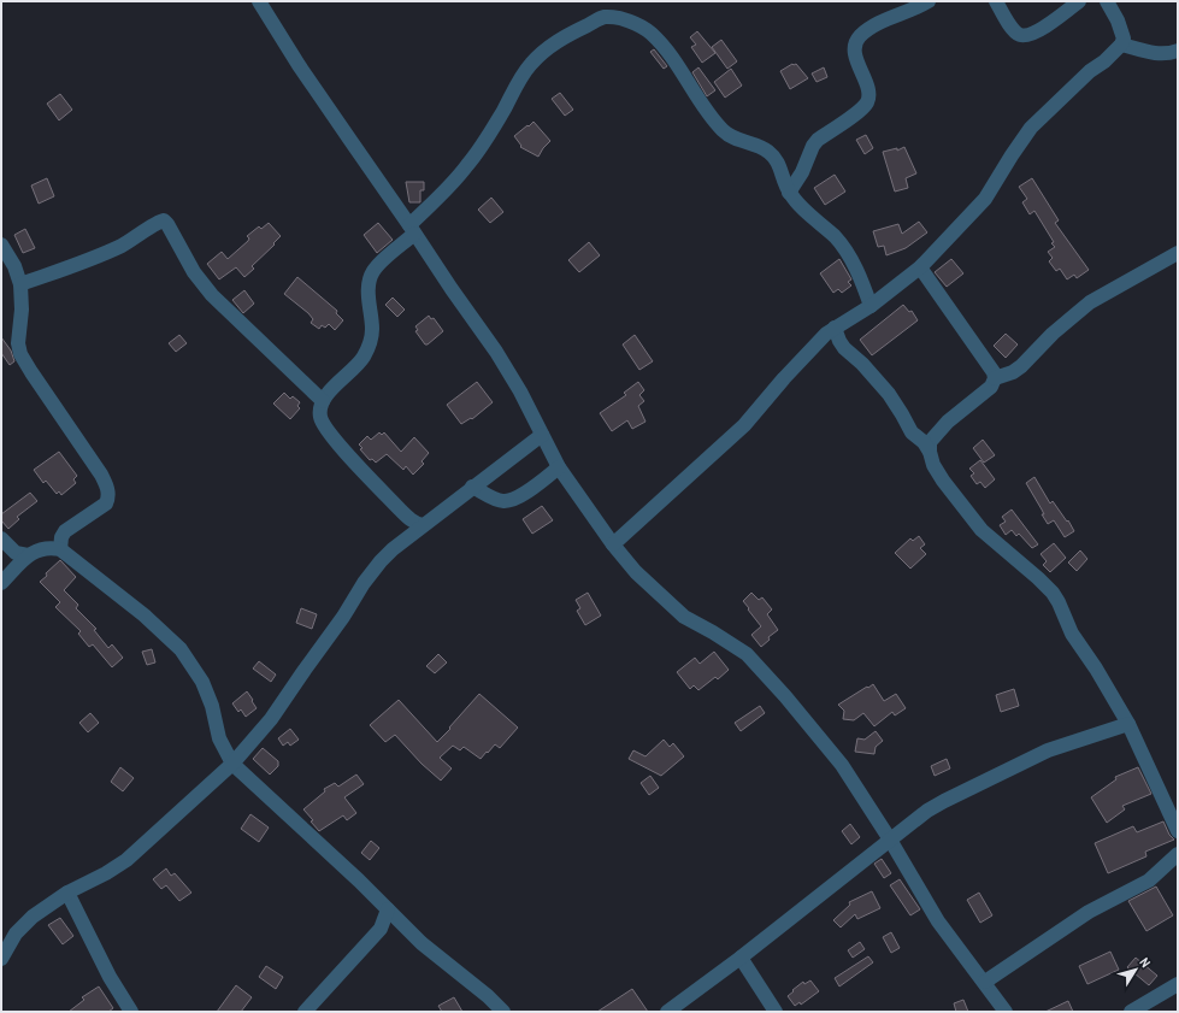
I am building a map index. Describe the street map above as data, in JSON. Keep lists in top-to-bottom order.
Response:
{
  "north": "top right"
}
